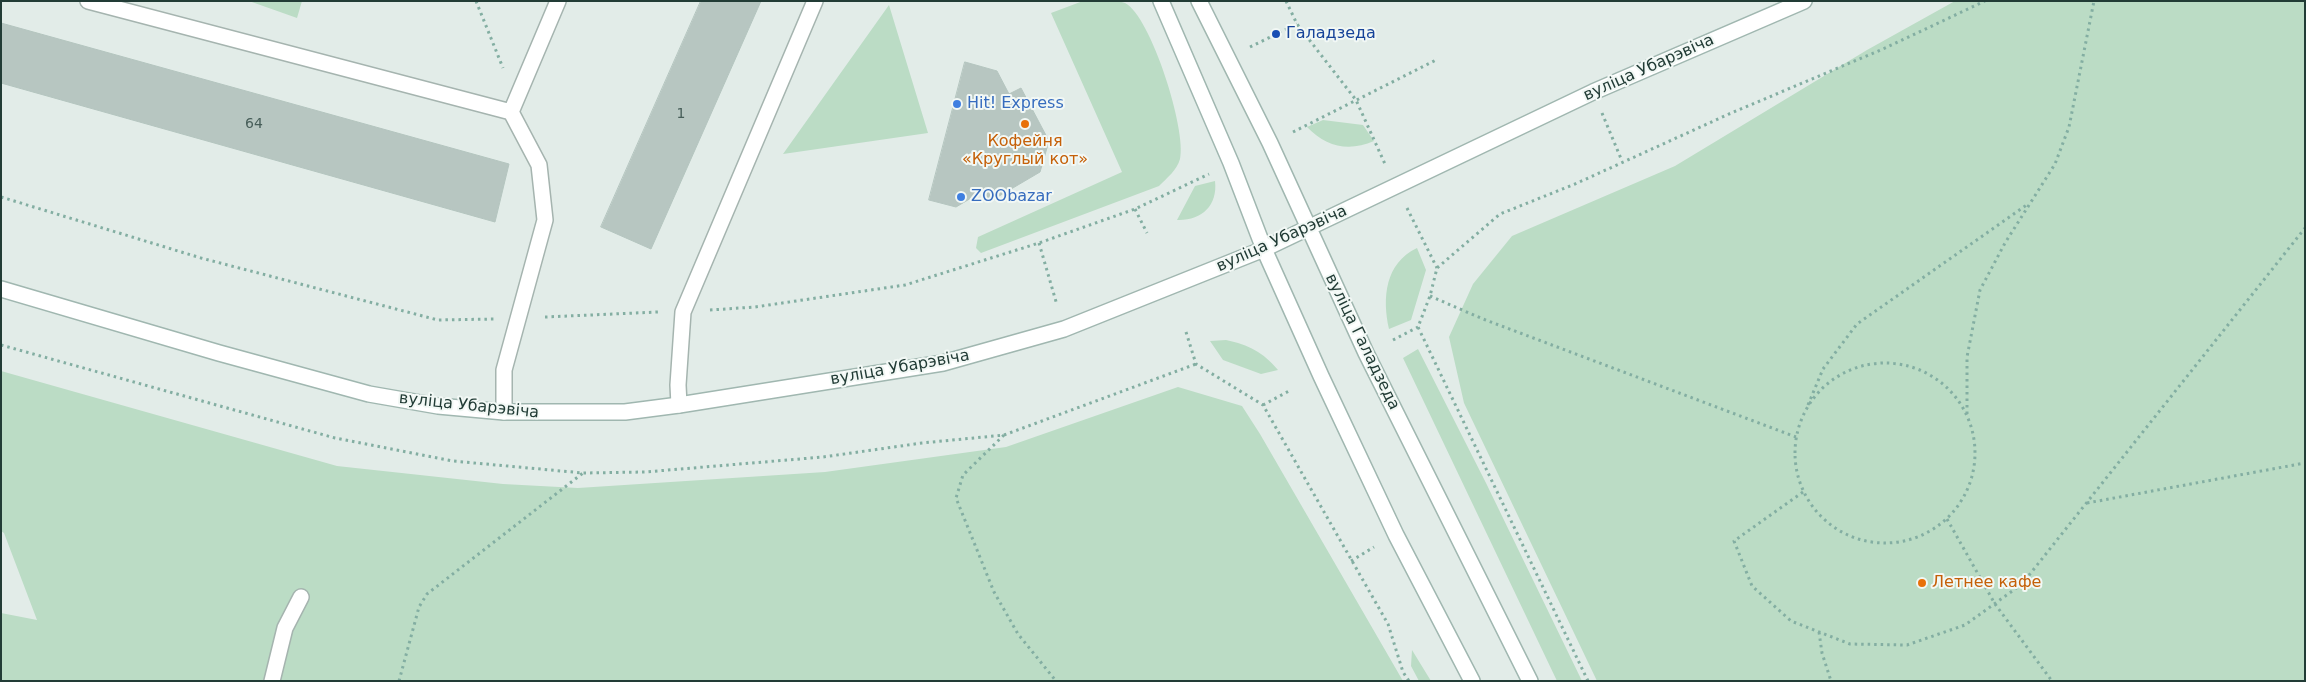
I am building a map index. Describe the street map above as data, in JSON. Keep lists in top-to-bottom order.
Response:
{
  "streets": {
    "main road": ["вуліца Убарэвіча", "вуліца Галадзеда"]
  },
  "crossings": [
    ["вуліца Убарэвіча", "вуліца Галадзеда"]
  ],
  "places": [
    "Галадзеда",
    "Hit! Express",
    "Кофейня «Круглый кот»",
    "ZOObazar",
    "Летнее кафе"
  ],
  "house_numbers": ["1", "64"]
}
